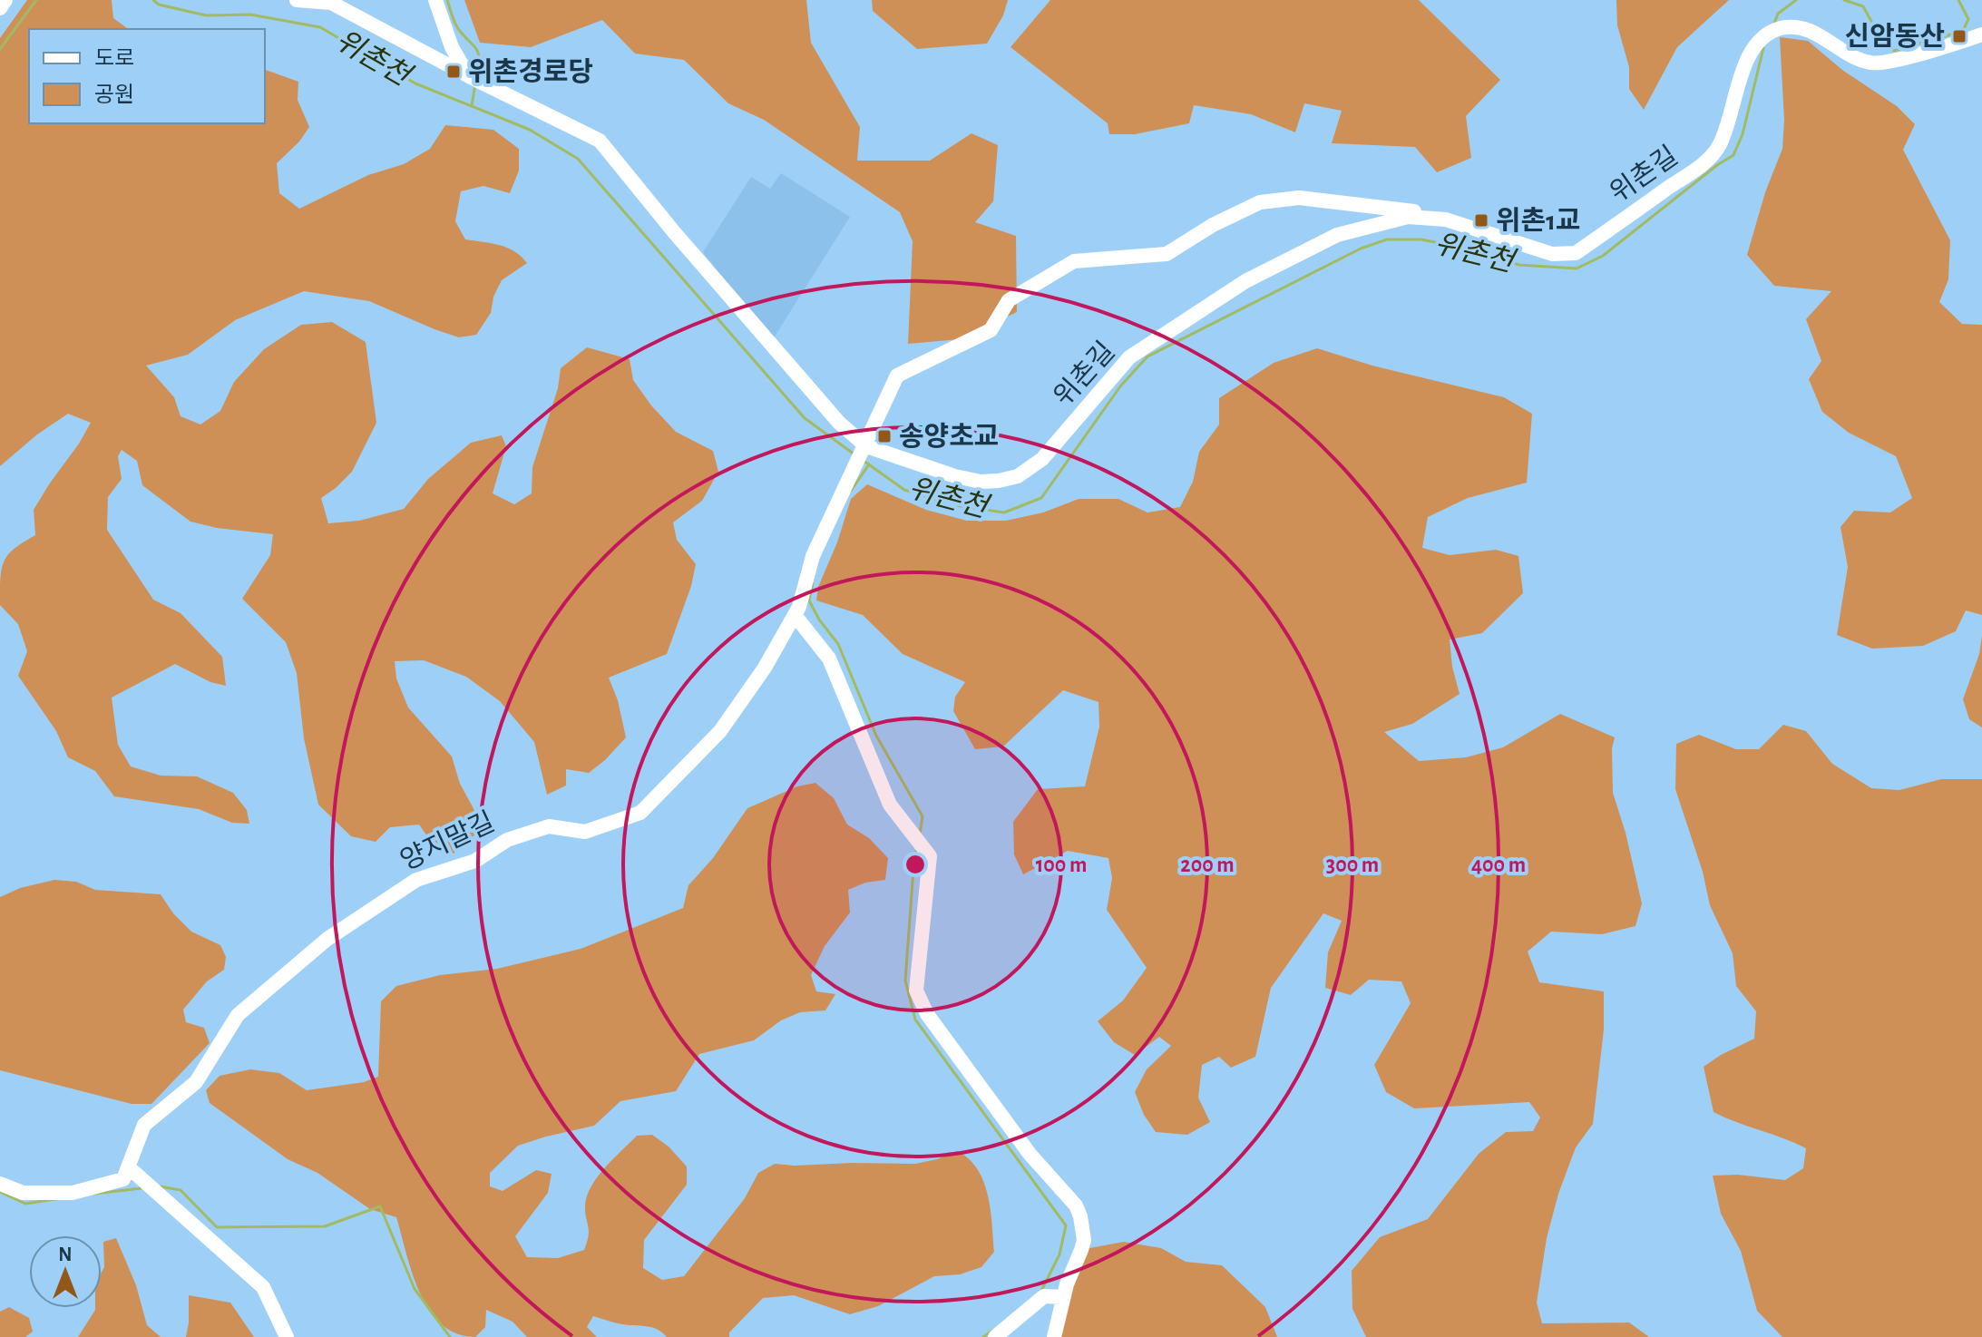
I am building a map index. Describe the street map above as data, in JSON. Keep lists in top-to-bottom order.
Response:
{
  "streets": {
    "street": ["위촌길", "양지말길"]
  },
  "crossings": [
    ["위촌길", "양지말길"]
  ],
  "water": ["위촌천"],
  "places": {
    "transit": [
      "신암동산",
      "위촌경로당",
      "위촌1교",
      "송양초교"
    ]
  },
  "legend": ["도로", "공원"],
  "north": "top",
  "rings": [
    "100 m",
    "200 m",
    "300 m",
    "400 m"
  ]
}
